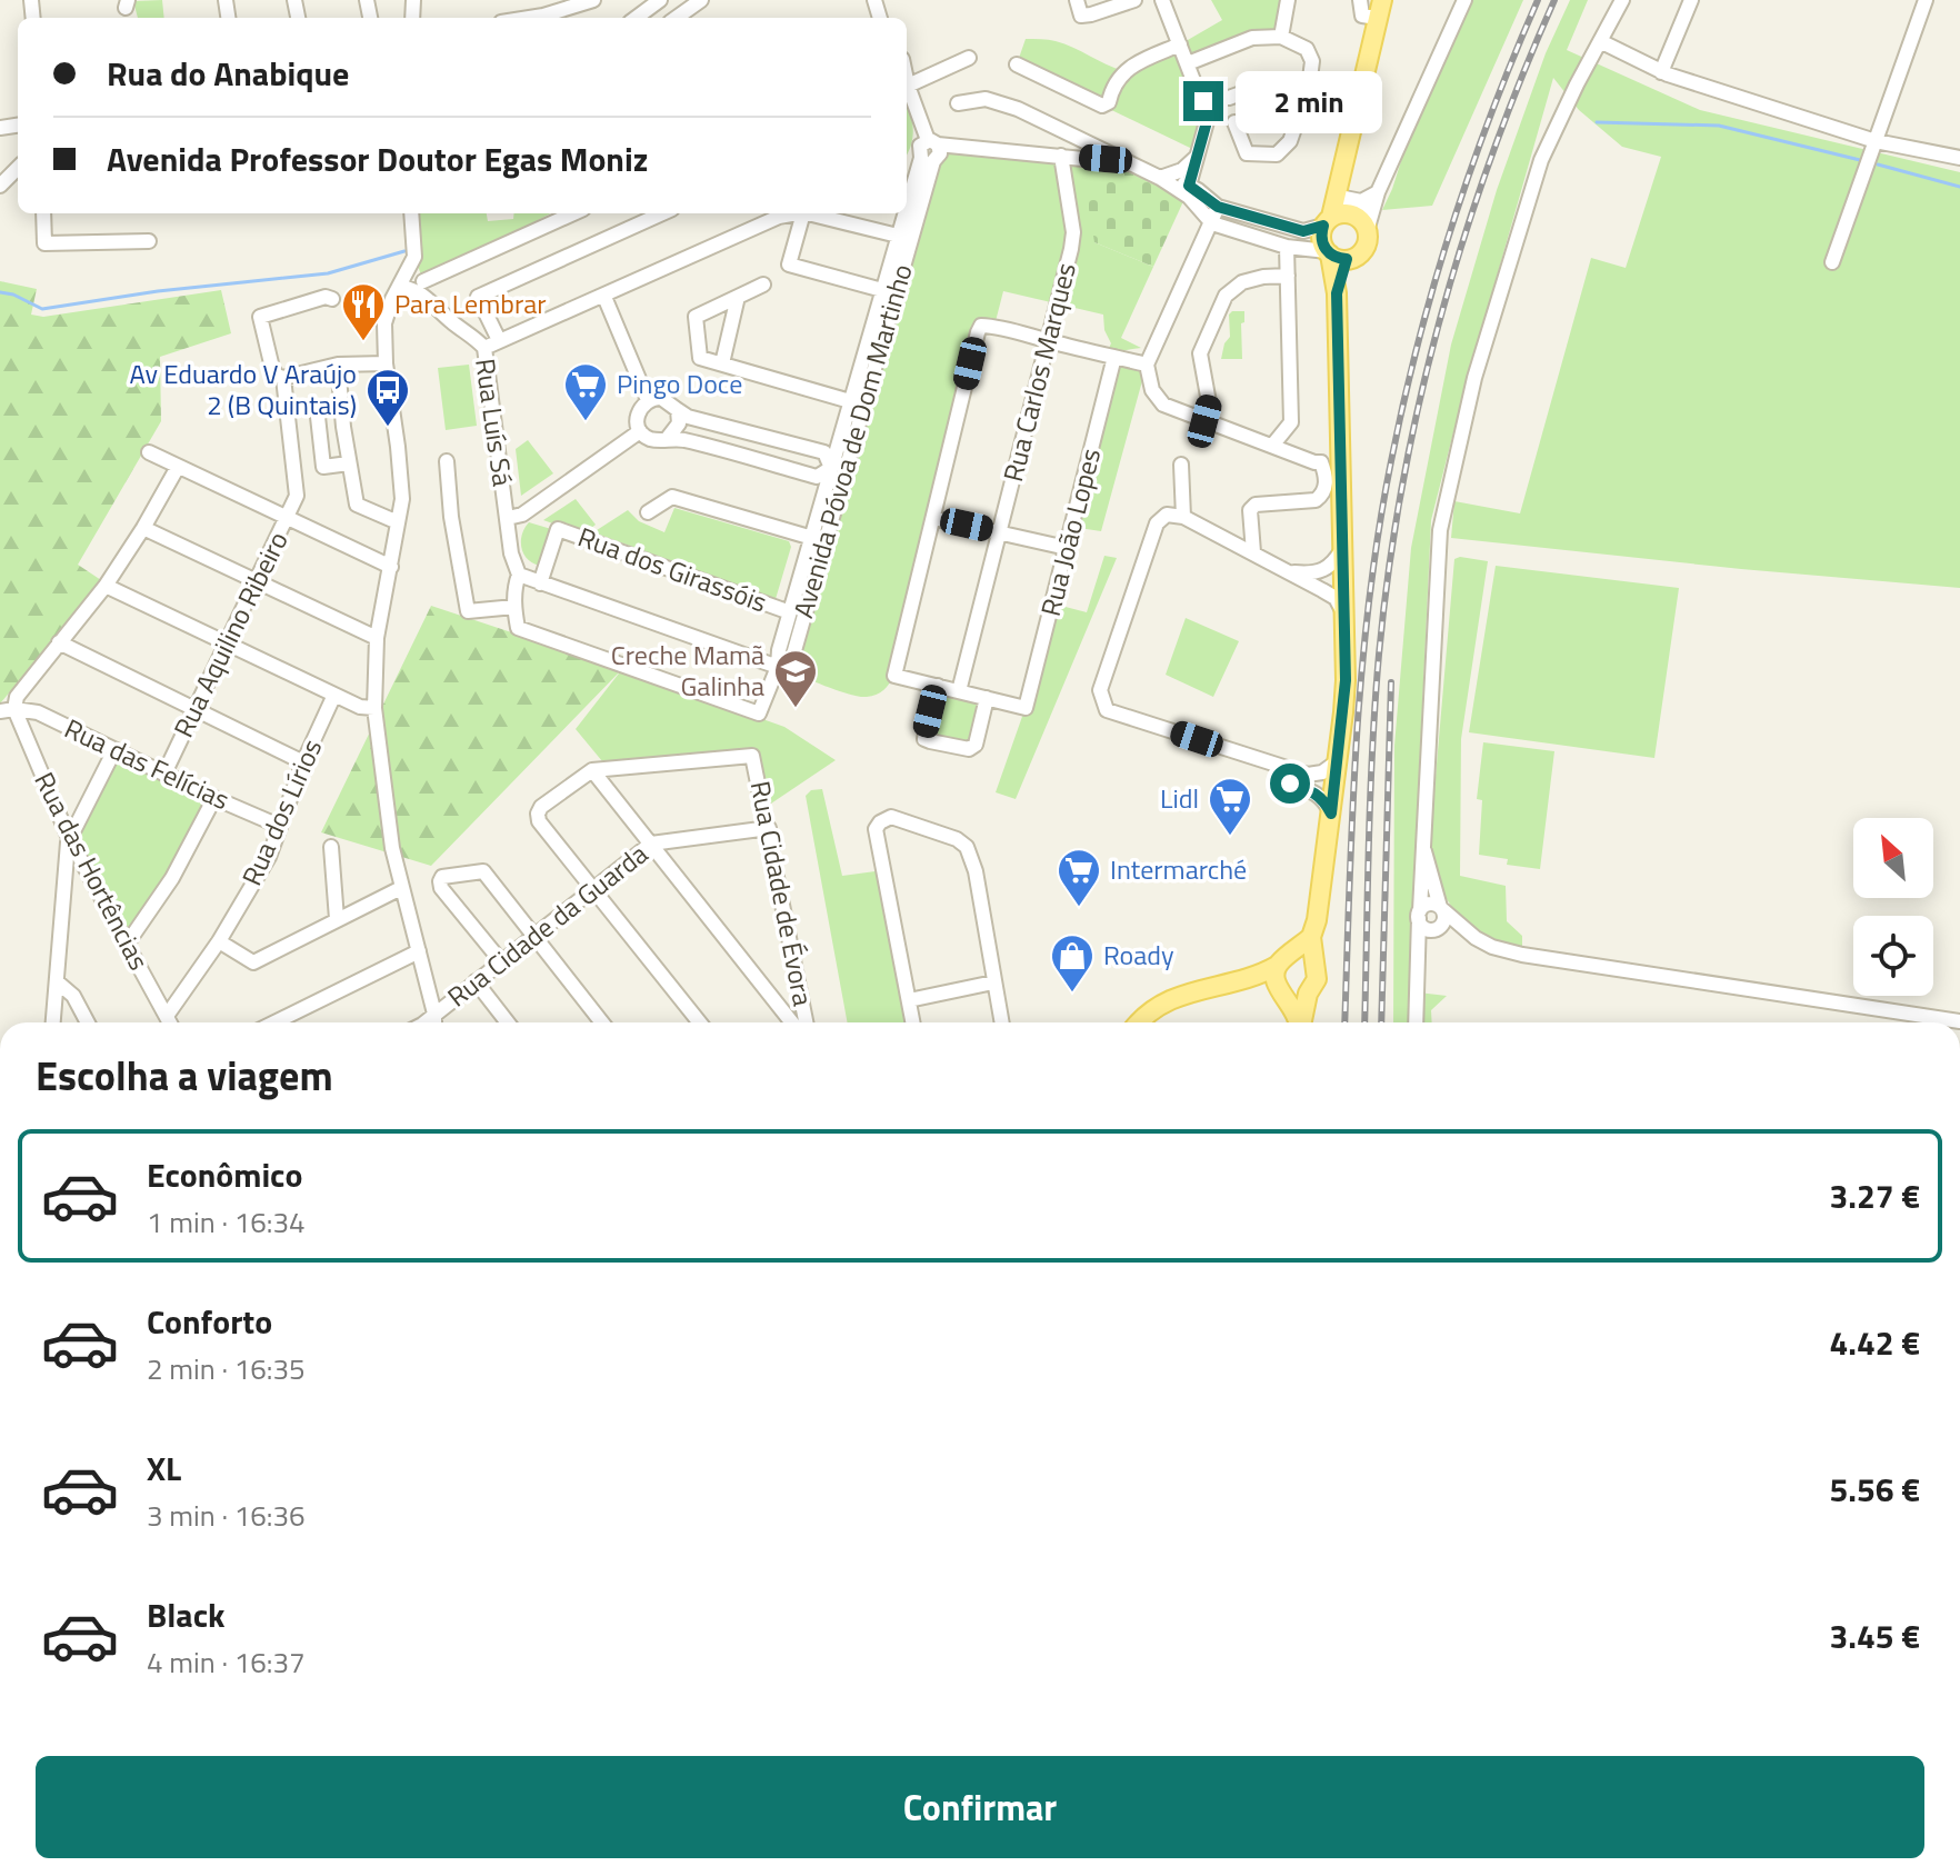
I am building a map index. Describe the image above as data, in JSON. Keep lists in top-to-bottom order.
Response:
{
  "streets": {
    "street": [
      "Rua Carlos Marques",
      "Rua Luís Sá",
      "Avenida Póvoa de Dom Martinho",
      "Rua João Lopes",
      "Rua dos Girassóis",
      "Rua Aquilino Ribeiro",
      "Rua das Felícias",
      "Rua dos Lírios",
      "Rua das Hortências",
      "Rua Cidade de Évora",
      "Rua Cidade da Guarda"
    ]
  },
  "crossings": [
    ["Avenida Póvoa de Dom Martinho", "Rua dos Girassóis"],
    ["Rua Aquilino Ribeiro", "Rua das Felícias"],
    ["Rua das Felícias", "Rua dos Lírios"],
    ["Rua das Felícias", "Rua das Hortências"],
    ["Rua dos Lírios", "Rua das Hortências"],
    ["Rua Cidade de Évora", "Rua Cidade da Guarda"]
  ],
  "places": {
    "restaurant": ["Para Lembrar"],
    "supermarket": ["Pingo Doce", "Lidl", "Intermarché"],
    "bus stop": ["Av Eduardo V Araújo 2 (B Quintais)"],
    "school or university": ["Creche Mamã Galinha"],
    "shop": ["Roady"]
  },
  "north": "top left",
  "page": {
    "banner": ["Rua do Anabique", "Avenida Professor Doutor Egas Moniz"],
    "bubble": "2 min",
    "heading": "Escolha a viagem",
    "list": [
      {
        "name": "Econômico",
        "note": "1 min · 16:34",
        "value": "3.27 €"
      },
      {
        "name": "Conforto",
        "note": "2 min · 16:35",
        "value": "4.42 €"
      },
      {
        "name": "XL",
        "note": "3 min · 16:36",
        "value": "5.56 €"
      },
      {
        "name": "Black",
        "note": "4 min · 16:37",
        "value": "3.45 €"
      }
    ],
    "buttons": "Confirmar"
  }
}
